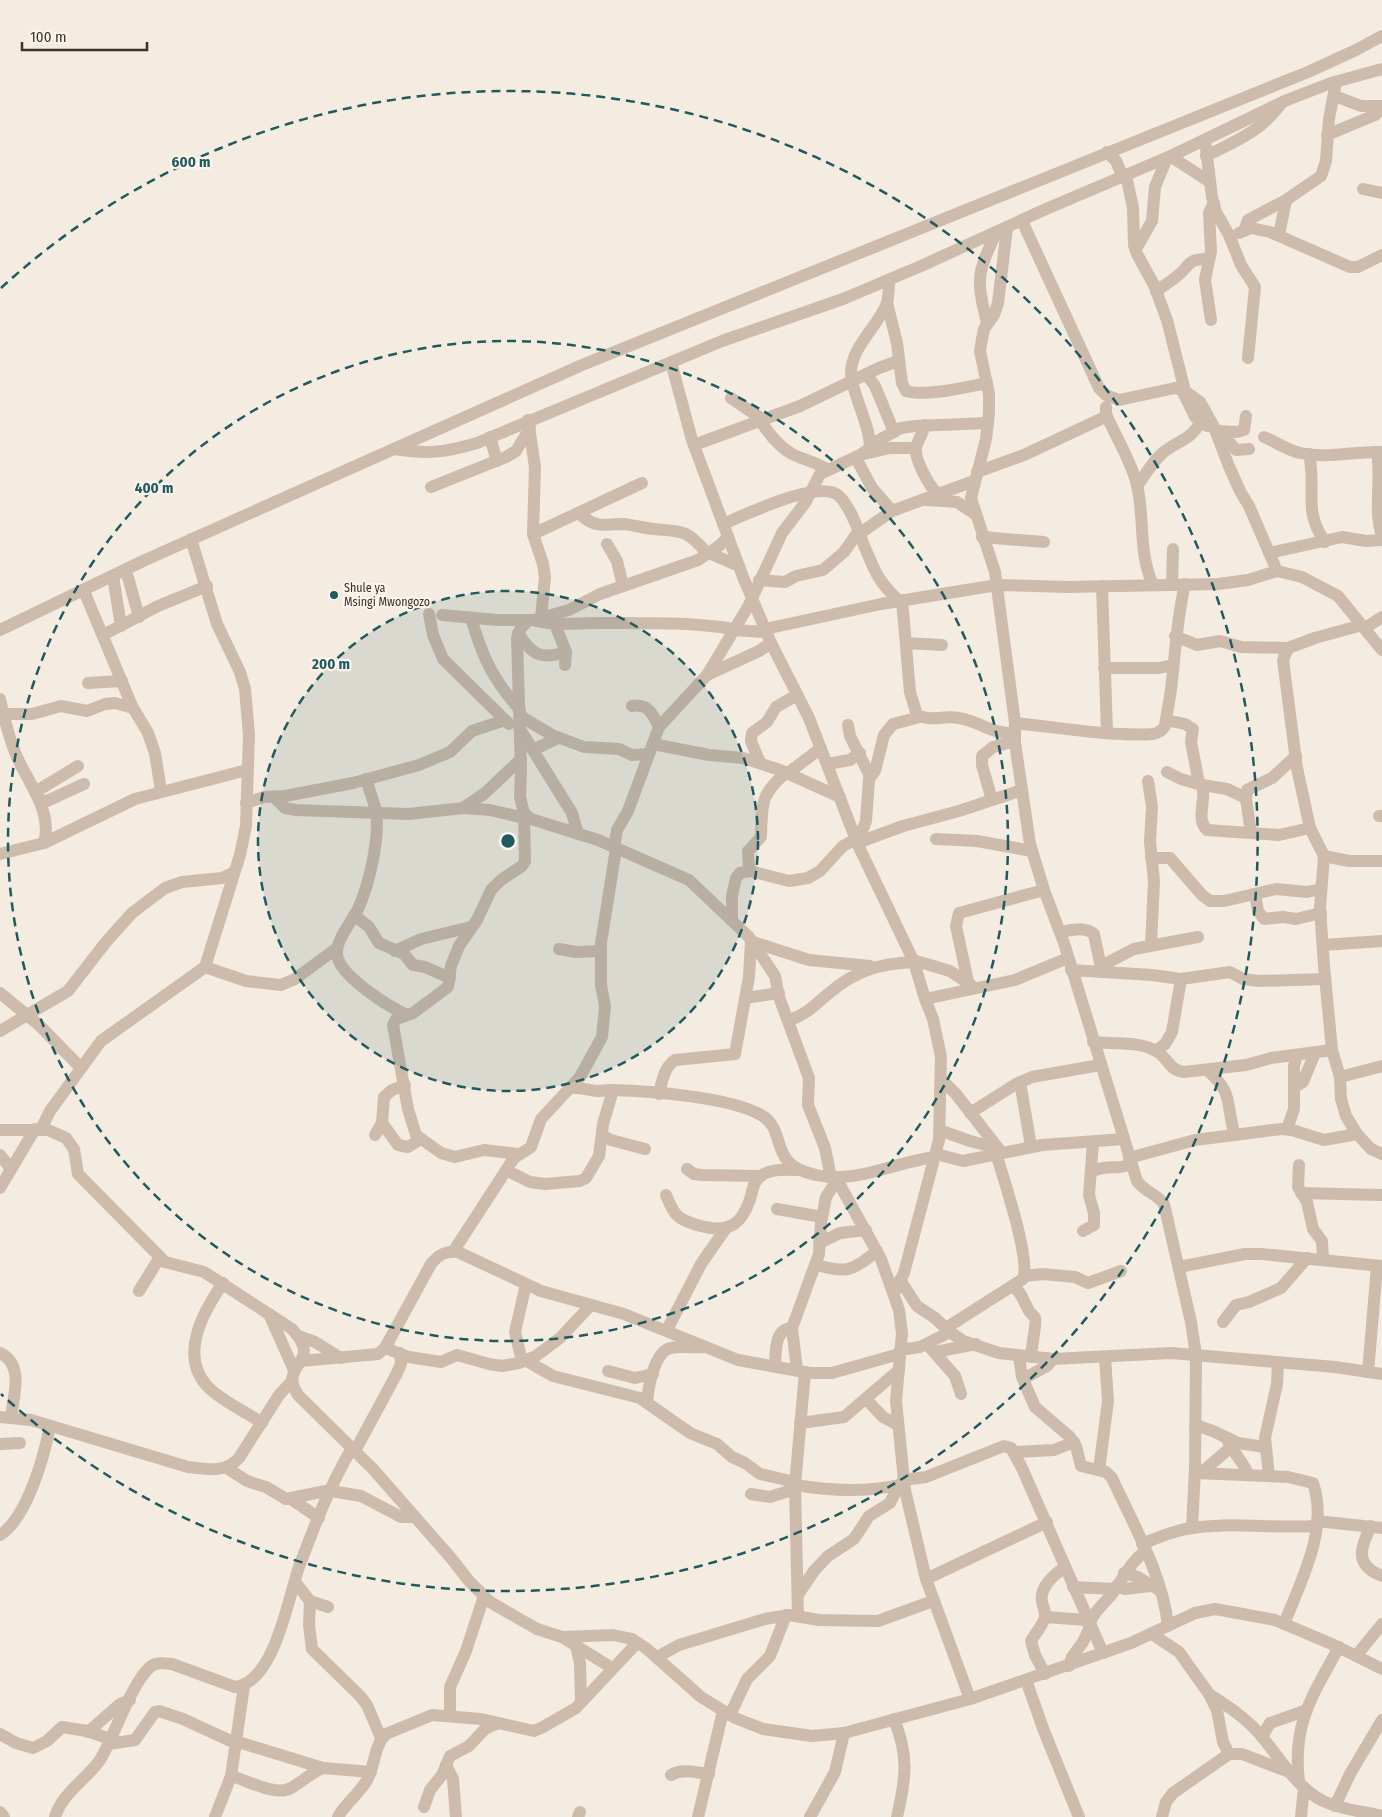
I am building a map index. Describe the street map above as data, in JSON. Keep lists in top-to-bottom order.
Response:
{
  "places": ["Shule ya Msingi Mwongozo"],
  "scale_bar": "100 m",
  "rings": ["600 m", "400 m", "200 m"]
}
